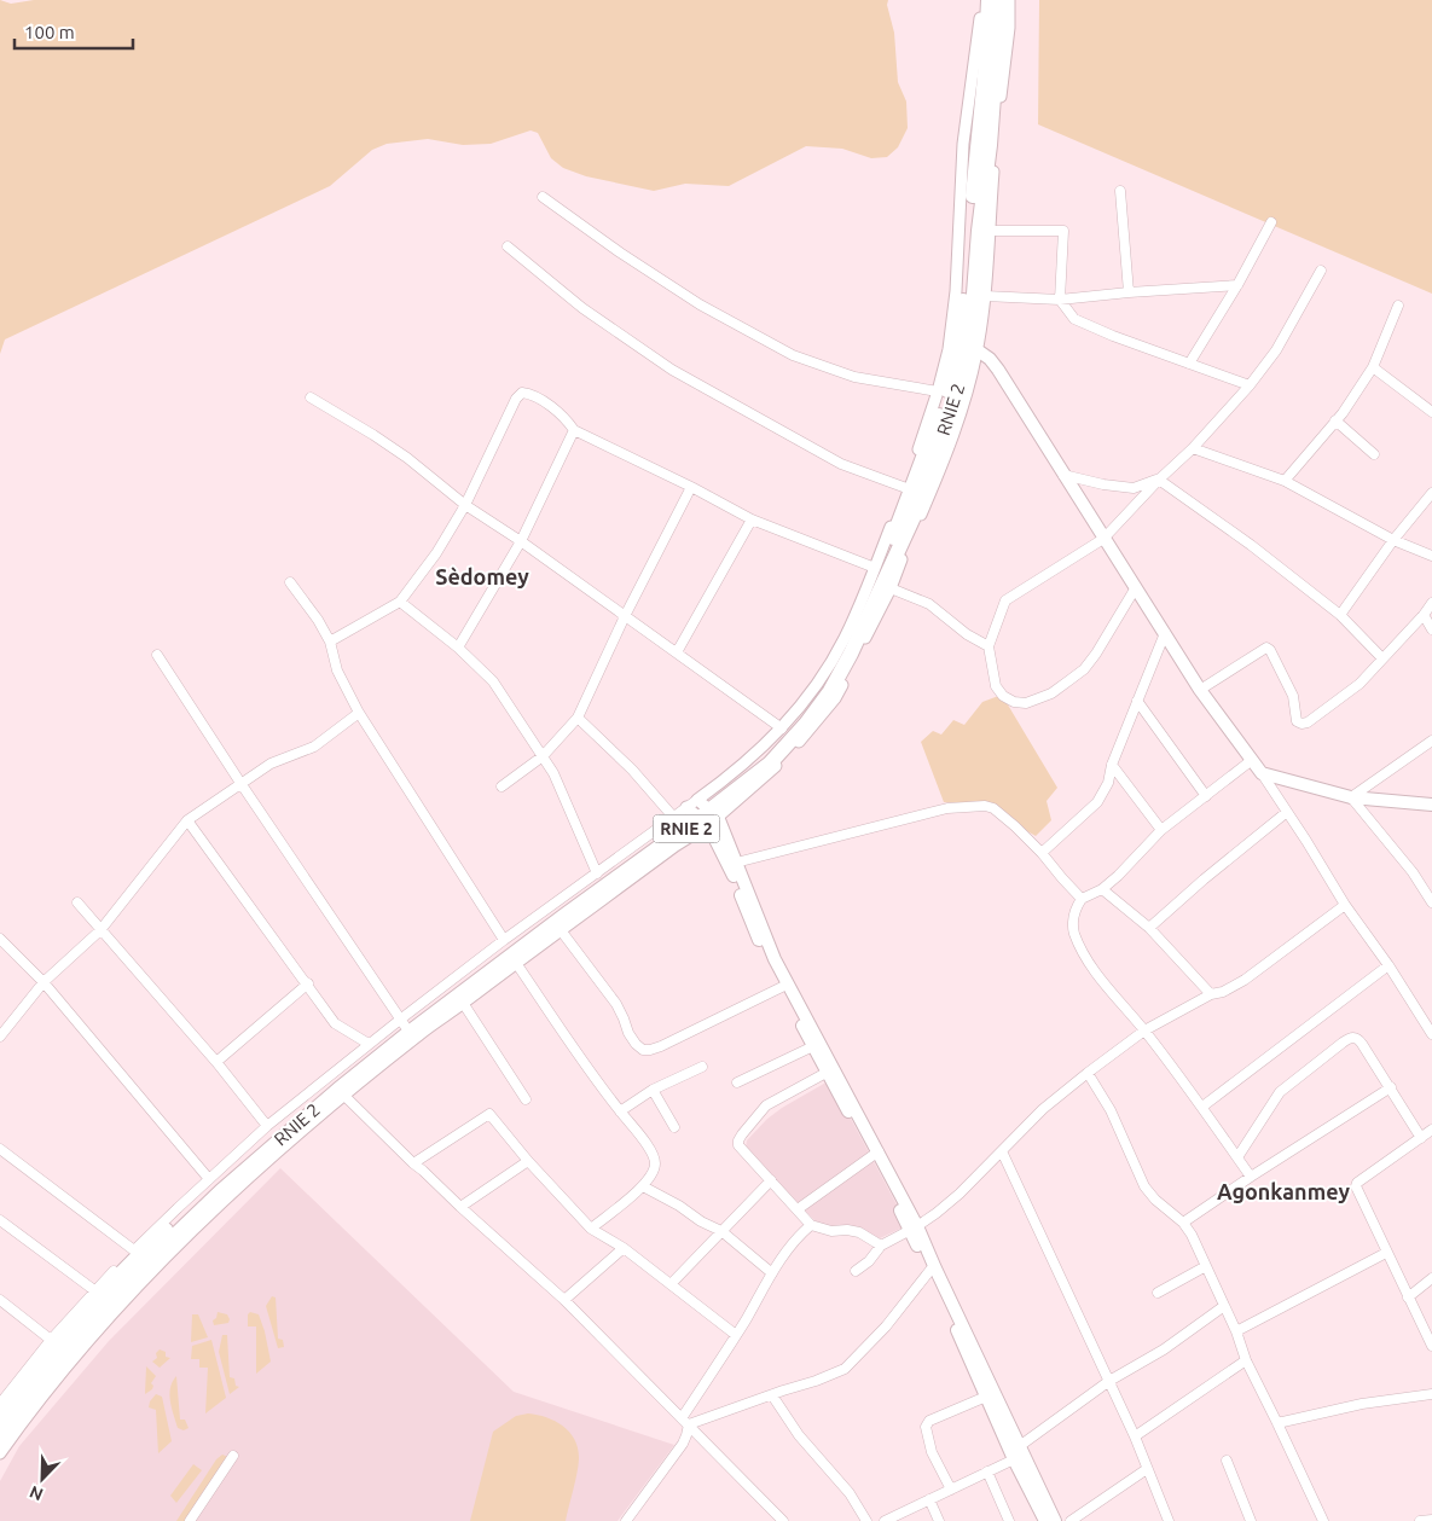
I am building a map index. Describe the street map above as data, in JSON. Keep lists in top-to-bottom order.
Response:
{
  "streets": {
    "highway": ["RNIE 2"]
  },
  "districts": ["Sèdomey", "Agonkanmey"],
  "scale_bar": "100 m",
  "north": "bottom left"
}
